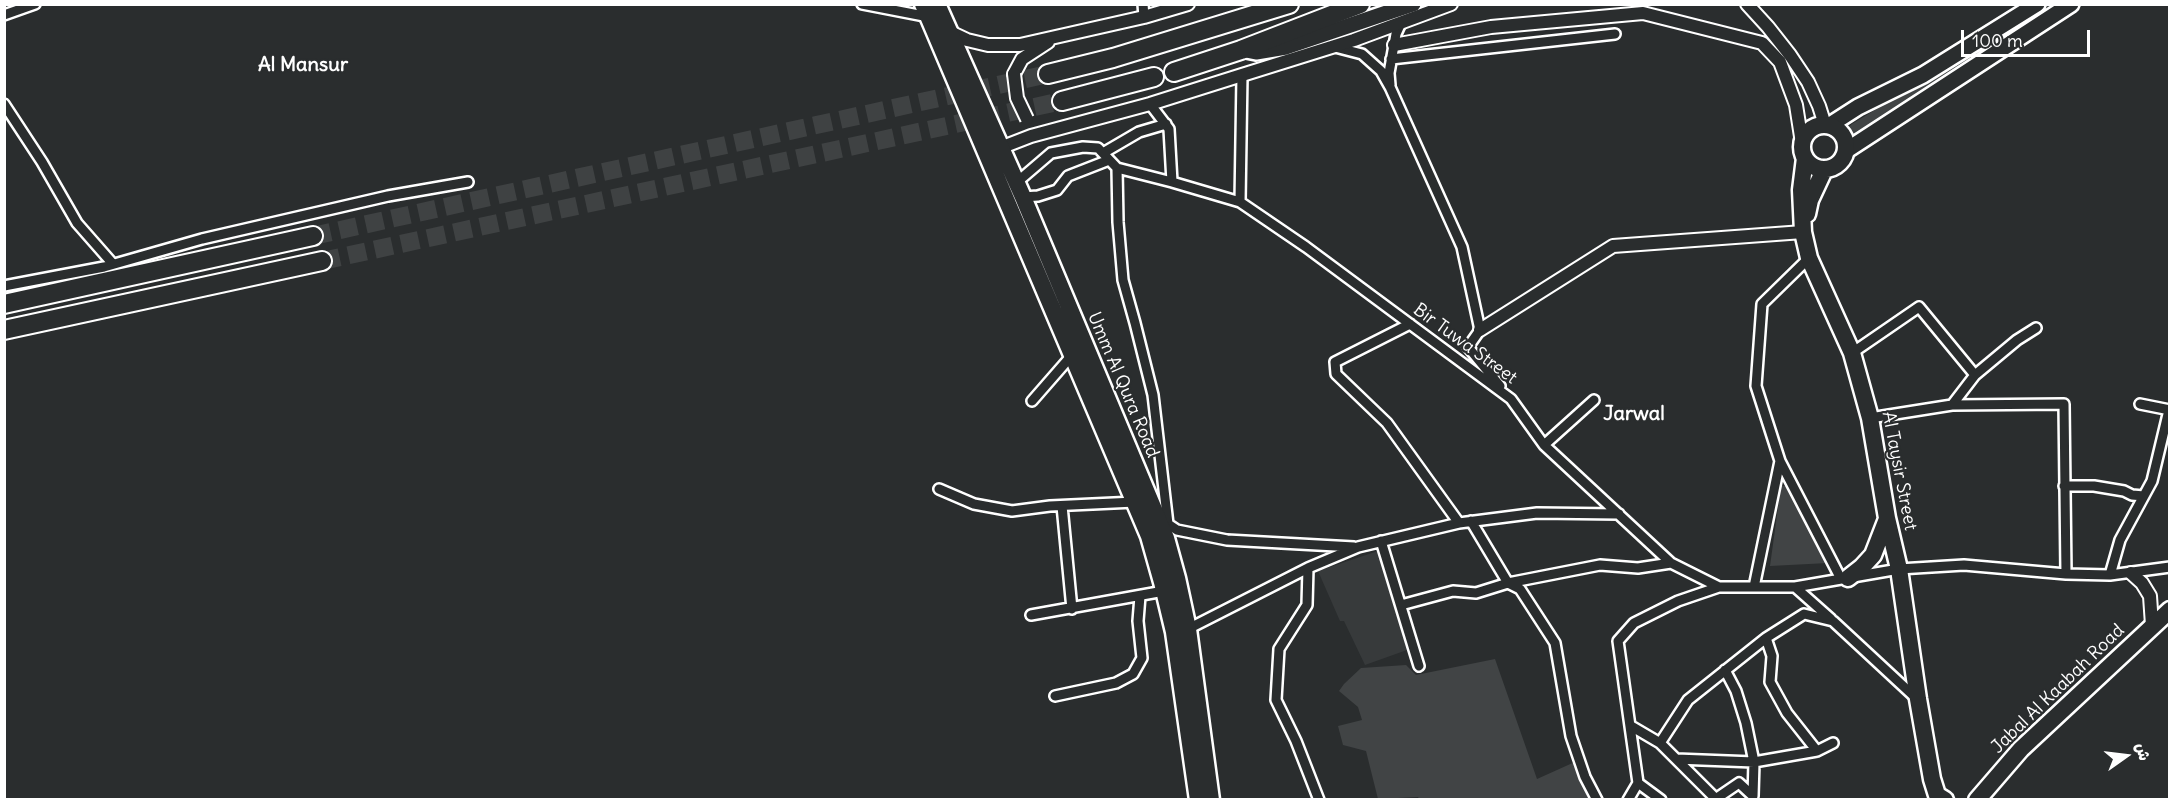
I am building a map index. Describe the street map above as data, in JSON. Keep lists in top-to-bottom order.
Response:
{
  "streets": {
    "highway": ["Umm Al Qura Road", "Al Taysir Street", "Jabal Al Kaabah Road"],
    "street": ["Bir Tuwa Street"]
  },
  "crossings": [
    ["Bir Tuwa Street", "Al Taysir Street"]
  ],
  "districts": ["Al Mansur", "Jarwal"],
  "scale_bar": "100 m",
  "north": "right"
}
